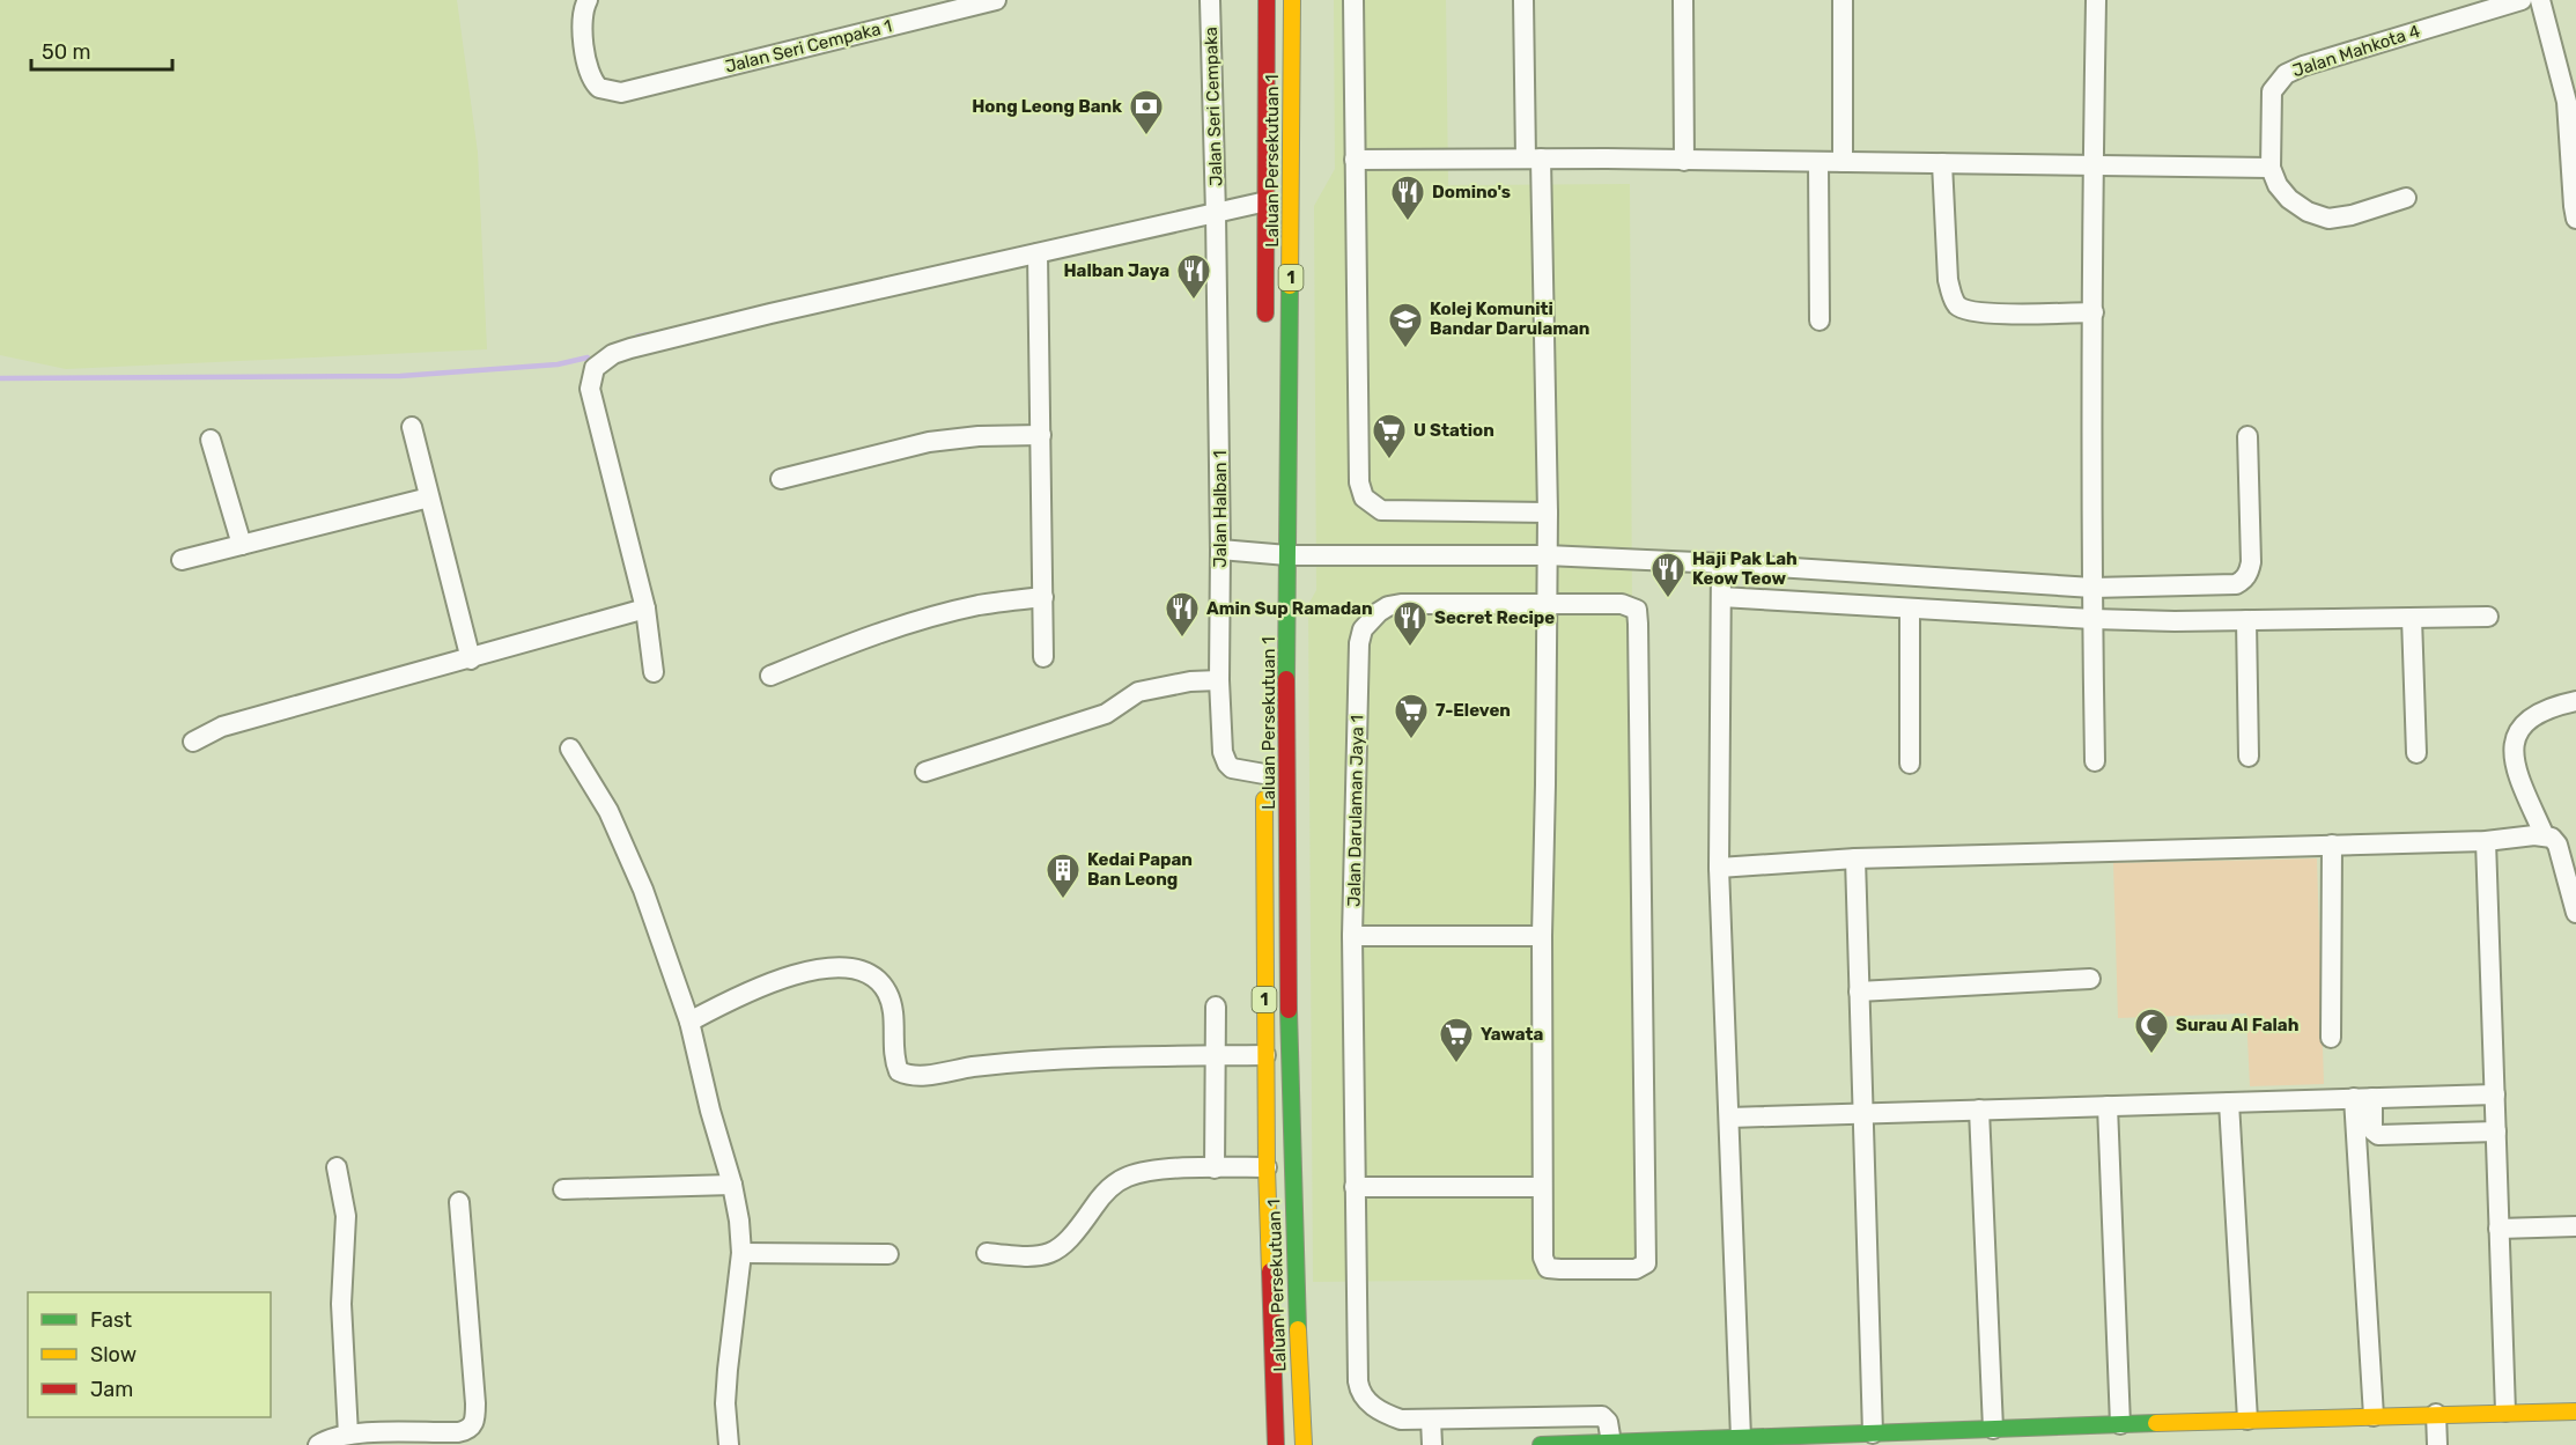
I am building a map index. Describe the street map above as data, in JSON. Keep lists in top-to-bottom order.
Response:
{
  "streets": {
    "main road": ["Laluan Persekutuan 1", "1"],
    "street": [
      "Jalan Seri Cempaka 1",
      "Jalan Mahkota 4",
      "Jalan Seri Cempaka",
      "Jalan Halban 1",
      "Jalan Darulaman Jaya 1"
    ]
  },
  "crossings": [
    ["Jalan Seri Cempaka", "Jalan Halban 1"],
    ["Laluan Persekutuan 1", "Jalan Halban 1"]
  ],
  "places": {
    "bank": ["Hong Leong Bank"],
    "restaurant": [
      "Domino's",
      "Halban Jaya",
      "Haji Pak Lah Keow Teow",
      "Amin Sup Ramadan",
      "Secret Recipe"
    ],
    "school or university": ["Kolej Komuniti Bandar Darulaman"],
    "supermarket": ["U Station", "7-Eleven", "Yawata"],
    "building": ["Kedai Papan Ban Leong"],
    "mosque": ["Surau Al Falah"]
  },
  "legend": ["Fast", "Slow", "Jam"],
  "scale_bar": "50 m"
}
